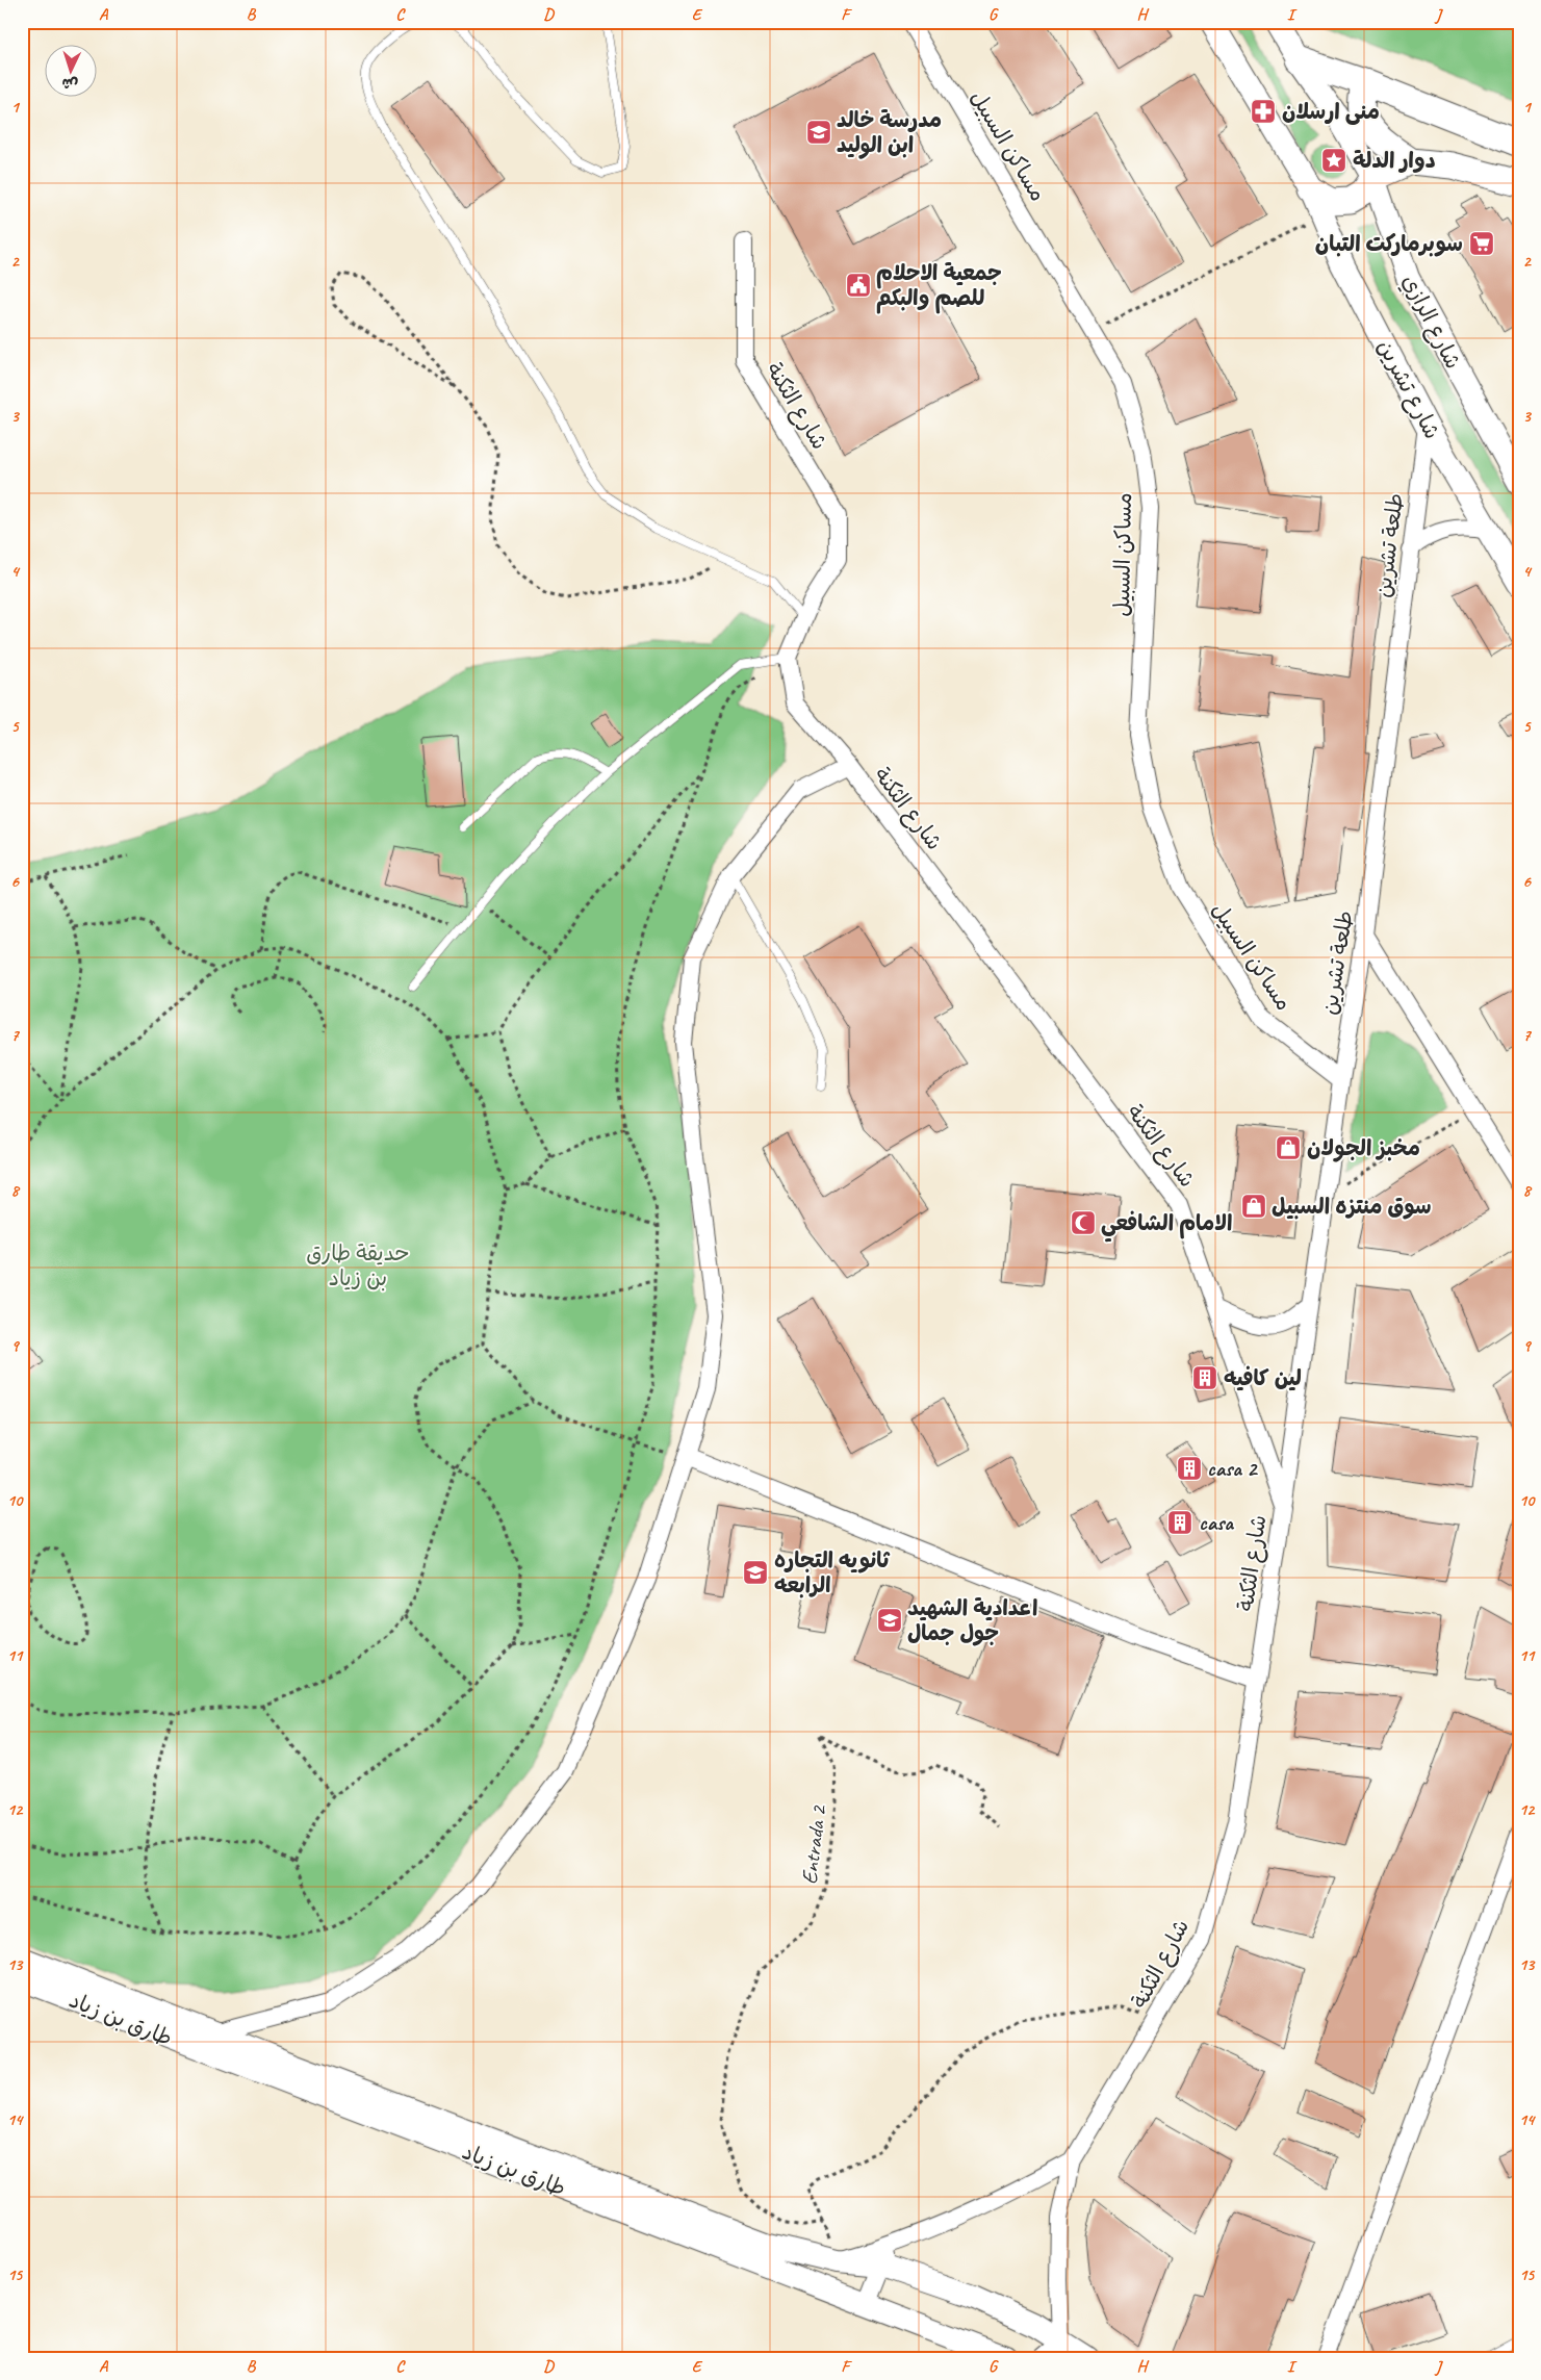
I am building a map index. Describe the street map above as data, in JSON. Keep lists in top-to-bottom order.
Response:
{
  "streets": {
    "main road": ["شارع الرازي", "شارع تشرين", "طارق بن زياد"],
    "street": ["مساكن السبيل", "شارع الثكنة", "طلعة تشرين"],
    "path": ["Entrada 2"]
  },
  "crossings": [
    ["مساكن السبيل", "طلعة تشرين"],
    ["شارع تشرين", "طلعة تشرين"],
    ["شارع الثكنة", "طلعة تشرين"]
  ],
  "parks": ["حديقة طارق بن زياد"],
  "places": {
    "pharmacy": ["منى ارسلان"],
    "school or university": ["مدرسة خالد ابن الوليد", "ثانويه التجاره الرابعه", "اعدادية الشهيد جول جمال"],
    "place": ["دوار الدلة"],
    "supermarket": ["سوبرماركت التبان"],
    "public building": ["جمعية الاحلام للصم والبكم"],
    "shop": ["مخبز الجولان", "سوق منتزه السبيل"],
    "mosque": ["الامام الشافعي"],
    "building": ["لين كافيه", "casa 2", "casa"]
  },
  "north": "bottom",
  "grid": {
    "columns": [
      "A",
      "B",
      "C",
      "D",
      "E",
      "F",
      "G",
      "H",
      "I",
      "J"
    ],
    "rows": [
      "1",
      "2",
      "3",
      "4",
      "5",
      "6",
      "7",
      "8",
      "9",
      "10",
      "11",
      "12",
      "13",
      "14",
      "15"
    ]
  }
}
